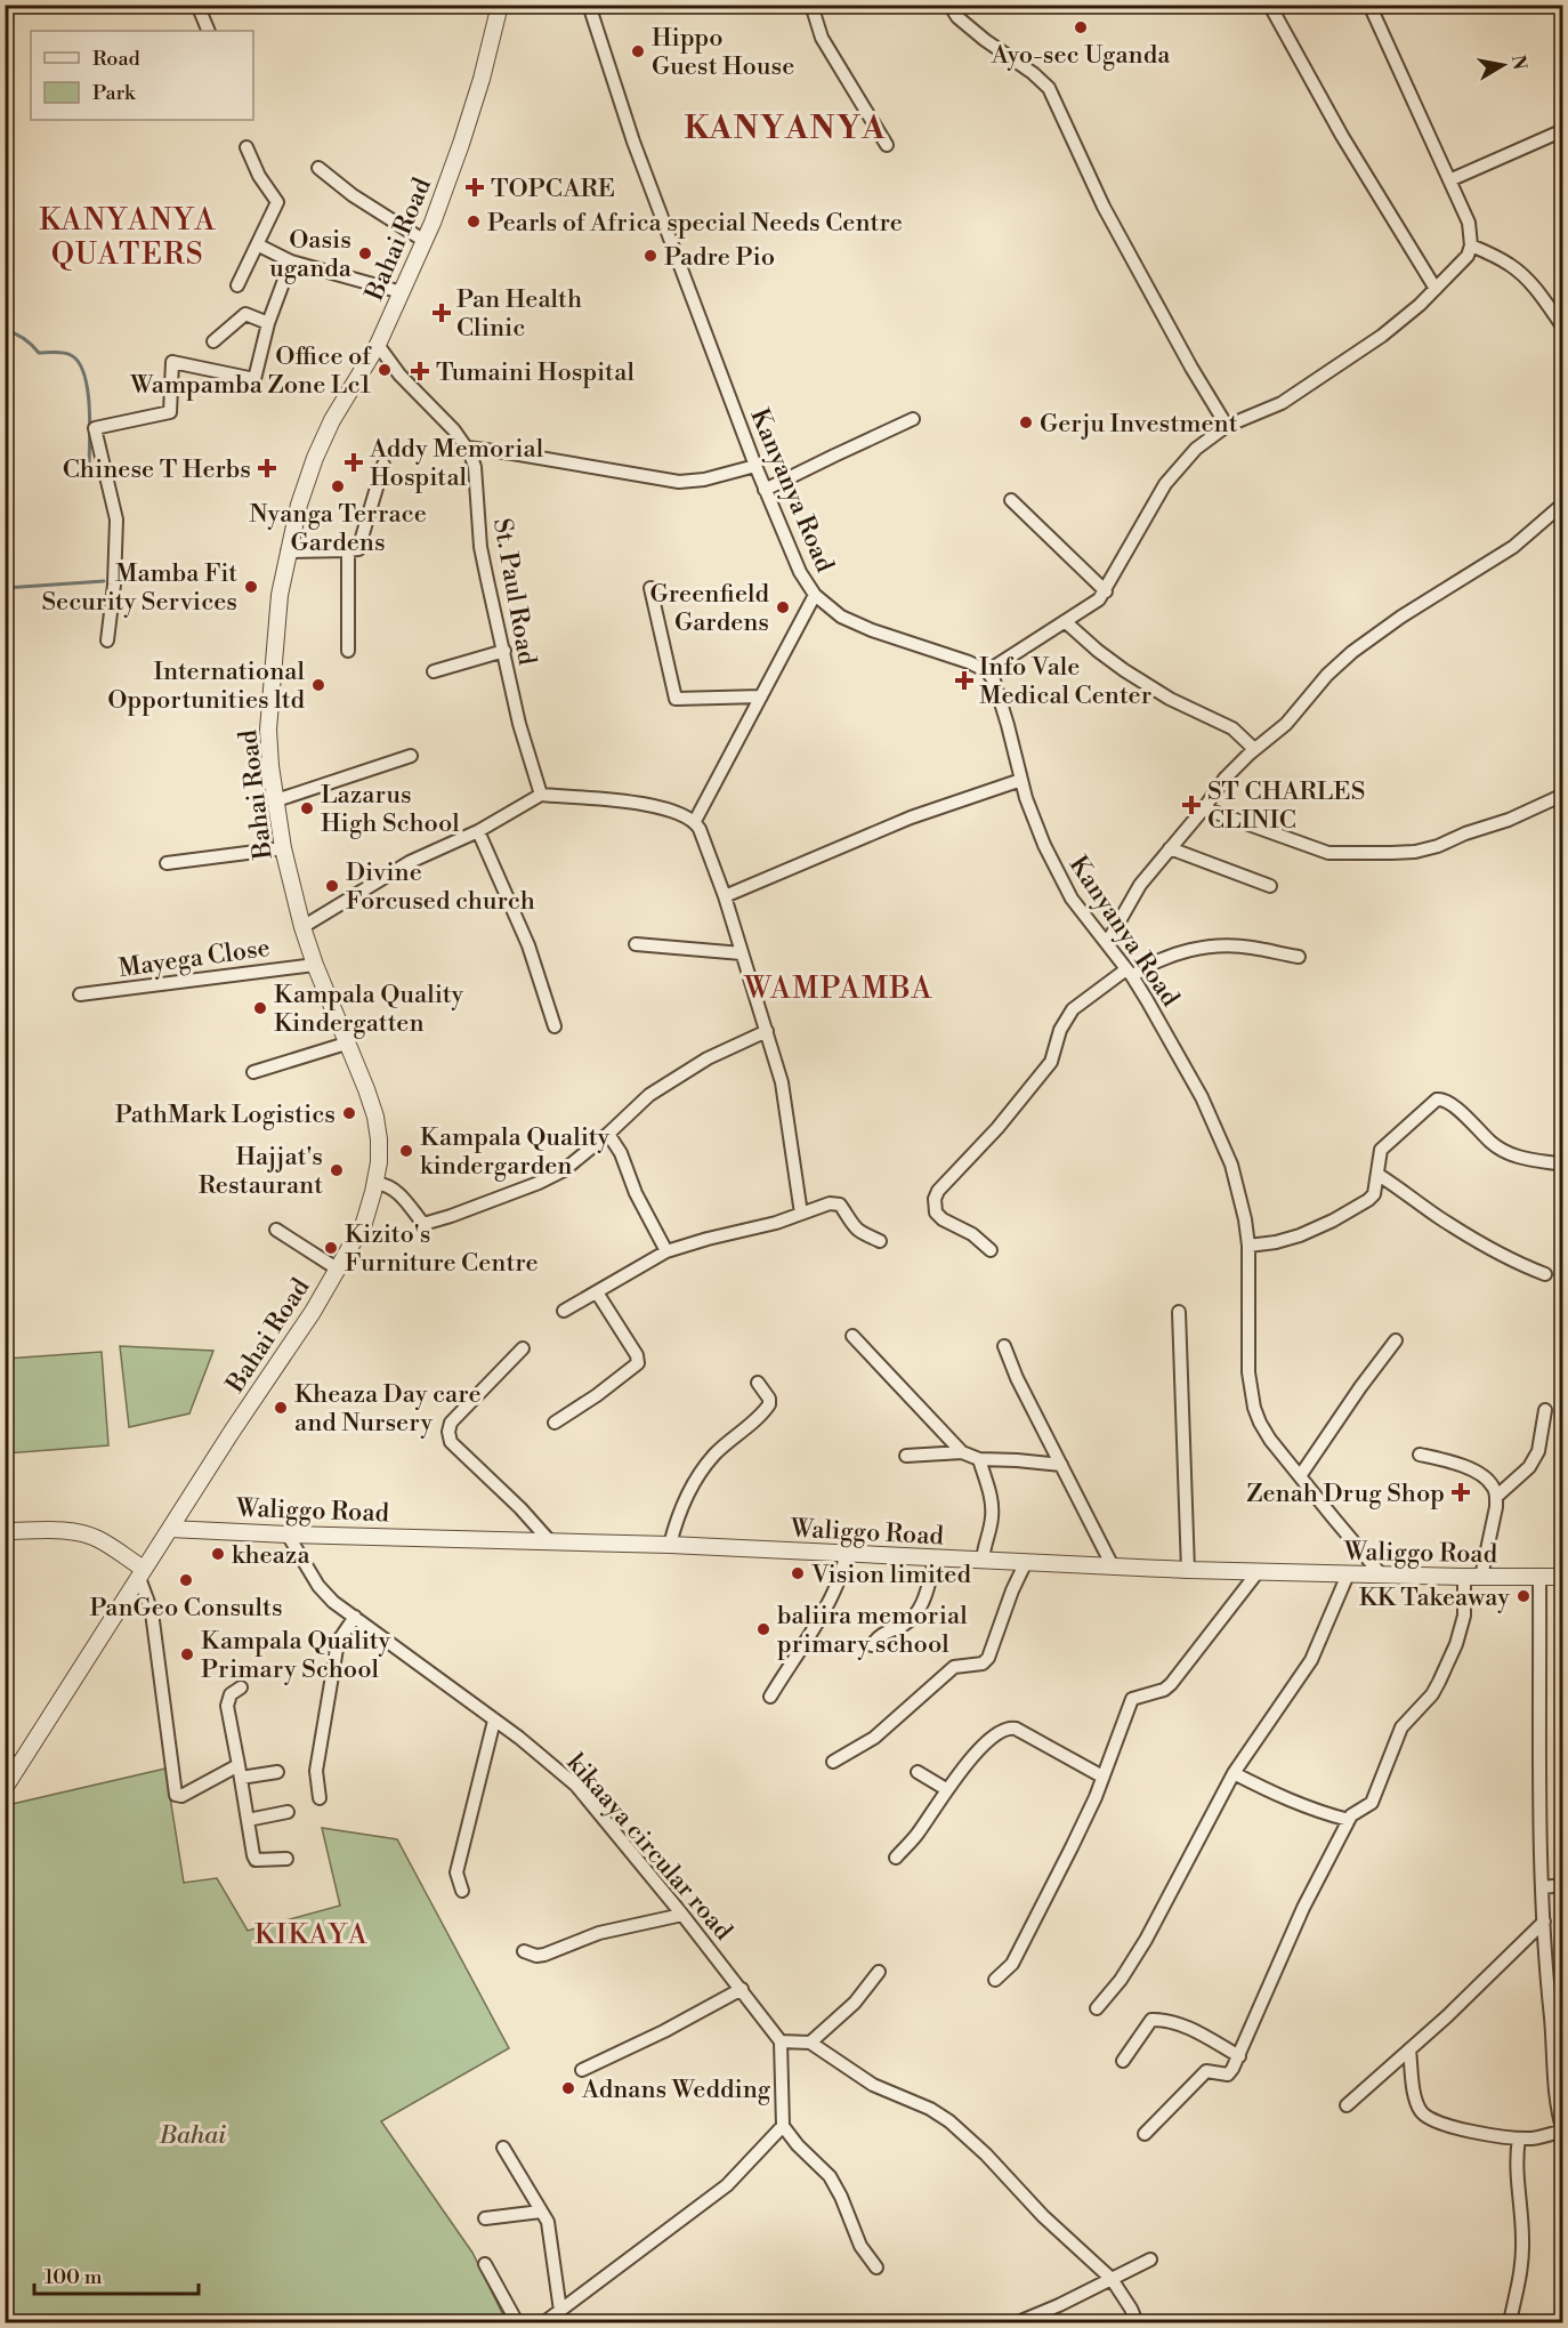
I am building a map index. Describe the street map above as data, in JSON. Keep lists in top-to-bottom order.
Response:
{
  "streets": {
    "street": [
      "Bahai Road",
      "Kanyanya Road",
      "St. Paul Road",
      "Mayega Close",
      "Waliggo Road",
      "kikaaya circular road"
    ]
  },
  "crossings": [
    ["Bahai Road", "St. Paul Road"],
    ["Bahai Road", "Mayega Close"],
    ["Bahai Road", "Waliggo Road"],
    ["Kanyanya Road", "Waliggo Road"],
    ["Waliggo Road", "kikaaya circular road"]
  ],
  "districts": [
    "KANYANYA",
    "KANYANYA QUATERS",
    "WAMPAMBA",
    "KIKAYA"
  ],
  "parks": ["Bahai"],
  "places": {
    "other": [
      "Ayo-sec Uganda",
      "Hippo Guest House",
      "Pearls of Africa special Needs Centre",
      "Oasis uganda",
      "Padre Pio",
      "Office of Wampamba Zone Lc1",
      "Gerju Investment",
      "Nyanga Terrace Gardens",
      "Mamba Fit Security Services",
      "Greenfield Gardens",
      "International Opportunities ltd",
      "Lazarus High School",
      "Divine Forcused church",
      "Kampala Quality Kindergatten",
      "PathMark Logistics",
      "Kampala Quality kindergarden",
      "Hajjat's Restaurant",
      "Kizito's Furniture Centre",
      "Kheaza Day care and Nursery",
      "kheaza",
      "Vision limited",
      "PanGeo Consults",
      "KK Takeaway",
      "baliira memorial primary school",
      "Kampala Quality Primary School",
      "Adnans Wedding"
    ],
    "health": [
      "TOPCARE",
      "Pan Health Clinic",
      "Tumaini Hospital",
      "Addy Memorial Hospital",
      "Chinese T Herbs",
      "Info Vale Medical Center",
      "ST CHARLES CLINIC",
      "Zenah Drug Shop"
    ]
  },
  "legend": ["Road", "Park"],
  "scale_bar": "100 m",
  "north": "right"
}
